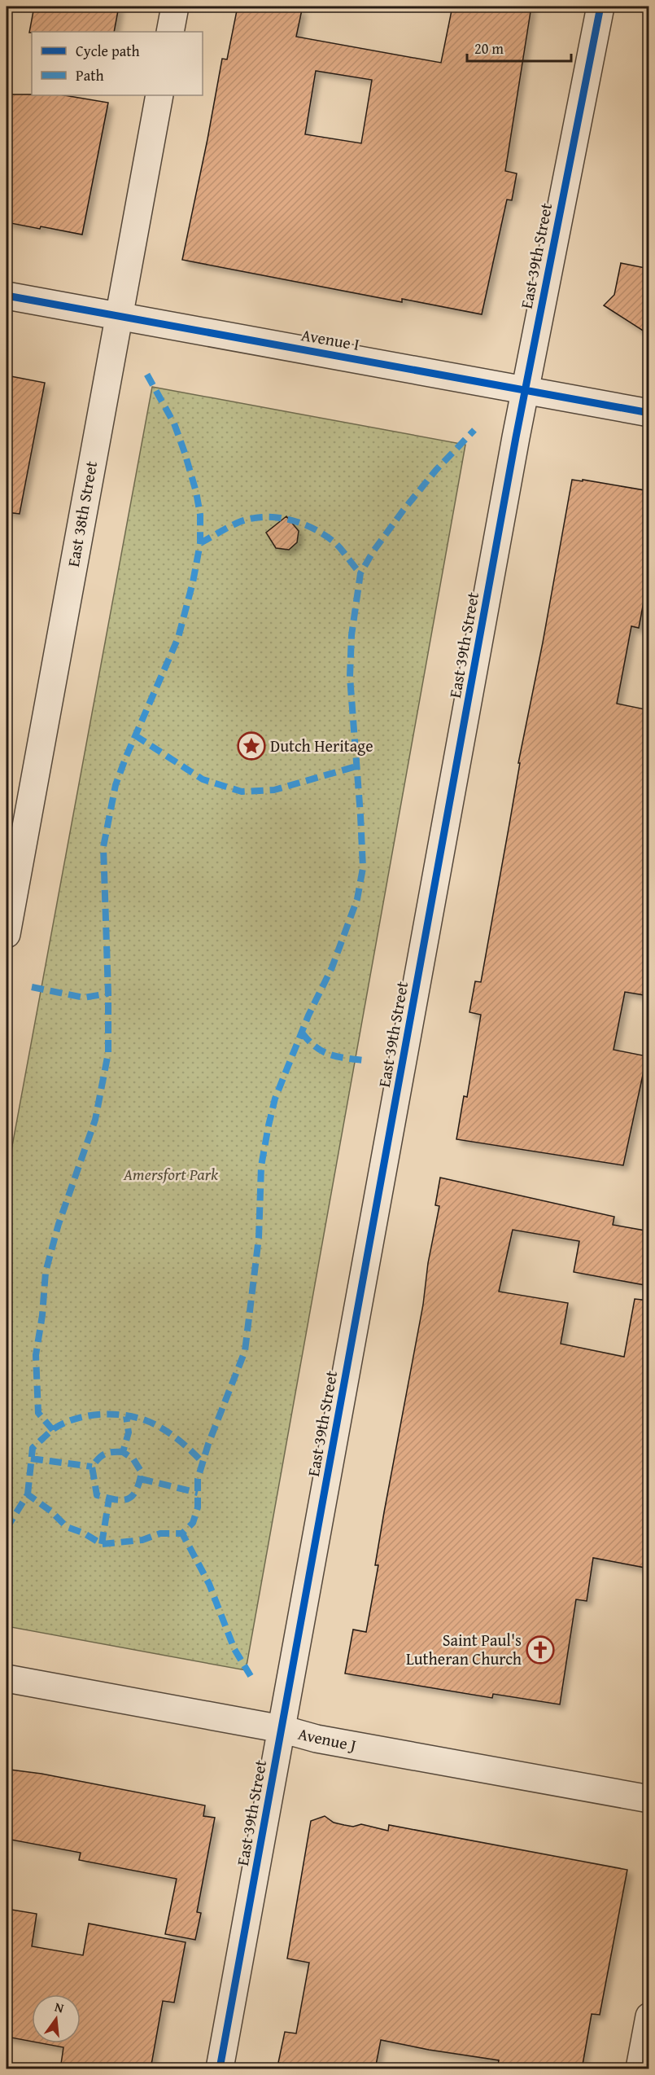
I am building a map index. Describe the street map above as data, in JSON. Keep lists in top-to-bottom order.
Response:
{
  "streets": {
    "street": [
      "East 39th Street",
      "Avenue I",
      "East 38th Street",
      "Avenue J"
    ]
  },
  "crossings": [
    ["East 39th Street", "Avenue I"],
    ["East 39th Street", "Avenue J"],
    ["Avenue I", "East 38th Street"]
  ],
  "parks": ["Amersfort Park"],
  "places": {
    "place": ["Dutch Heritage"],
    "church": ["Saint Paul's Lutheran Church"]
  },
  "legend": ["Cycle path", "Path"],
  "scale_bar": "20 m",
  "north": "top"
}
